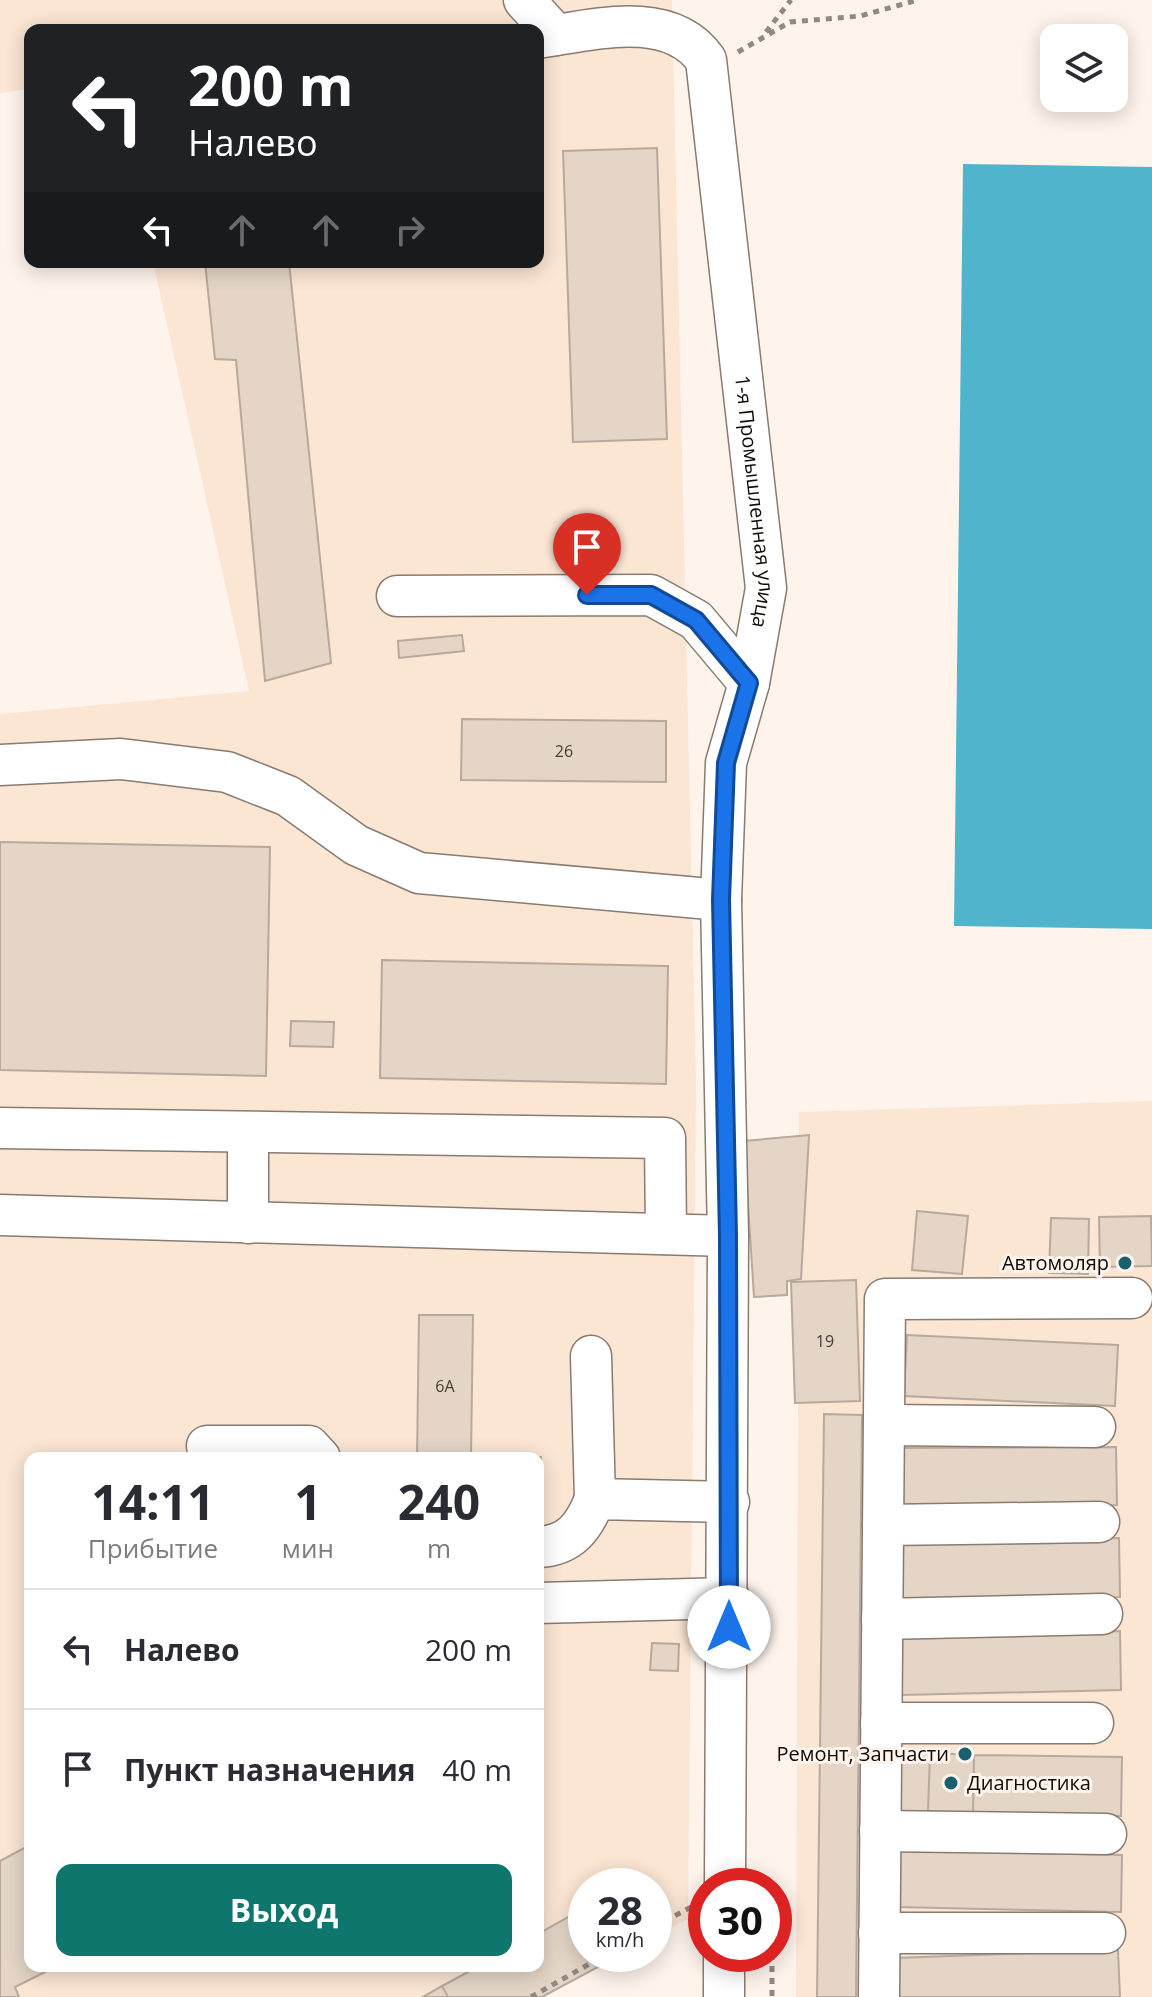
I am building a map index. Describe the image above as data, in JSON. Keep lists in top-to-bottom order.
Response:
{
  "streets": {
    "street": ["1-я Промышленная улица"]
  },
  "places": ["Автомоляр", "Ремонт, Запчасти", "Диагностика"],
  "house_numbers": ["26", "19", "6А"],
  "page": {
    "turn": ["200 m", "Налево"],
    "eta": [
      "14:11",
      "Прибытие",
      "1",
      "мин",
      "240",
      "m"
    ],
    "list": [
      {
        "name": "Налево",
        "value": "200 m"
      },
      {
        "name": "Пункт назначения",
        "value": "40 m"
      }
    ],
    "buttons": "Выход",
    "speed": "28 km/h",
    "limit": "30"
  }
}
